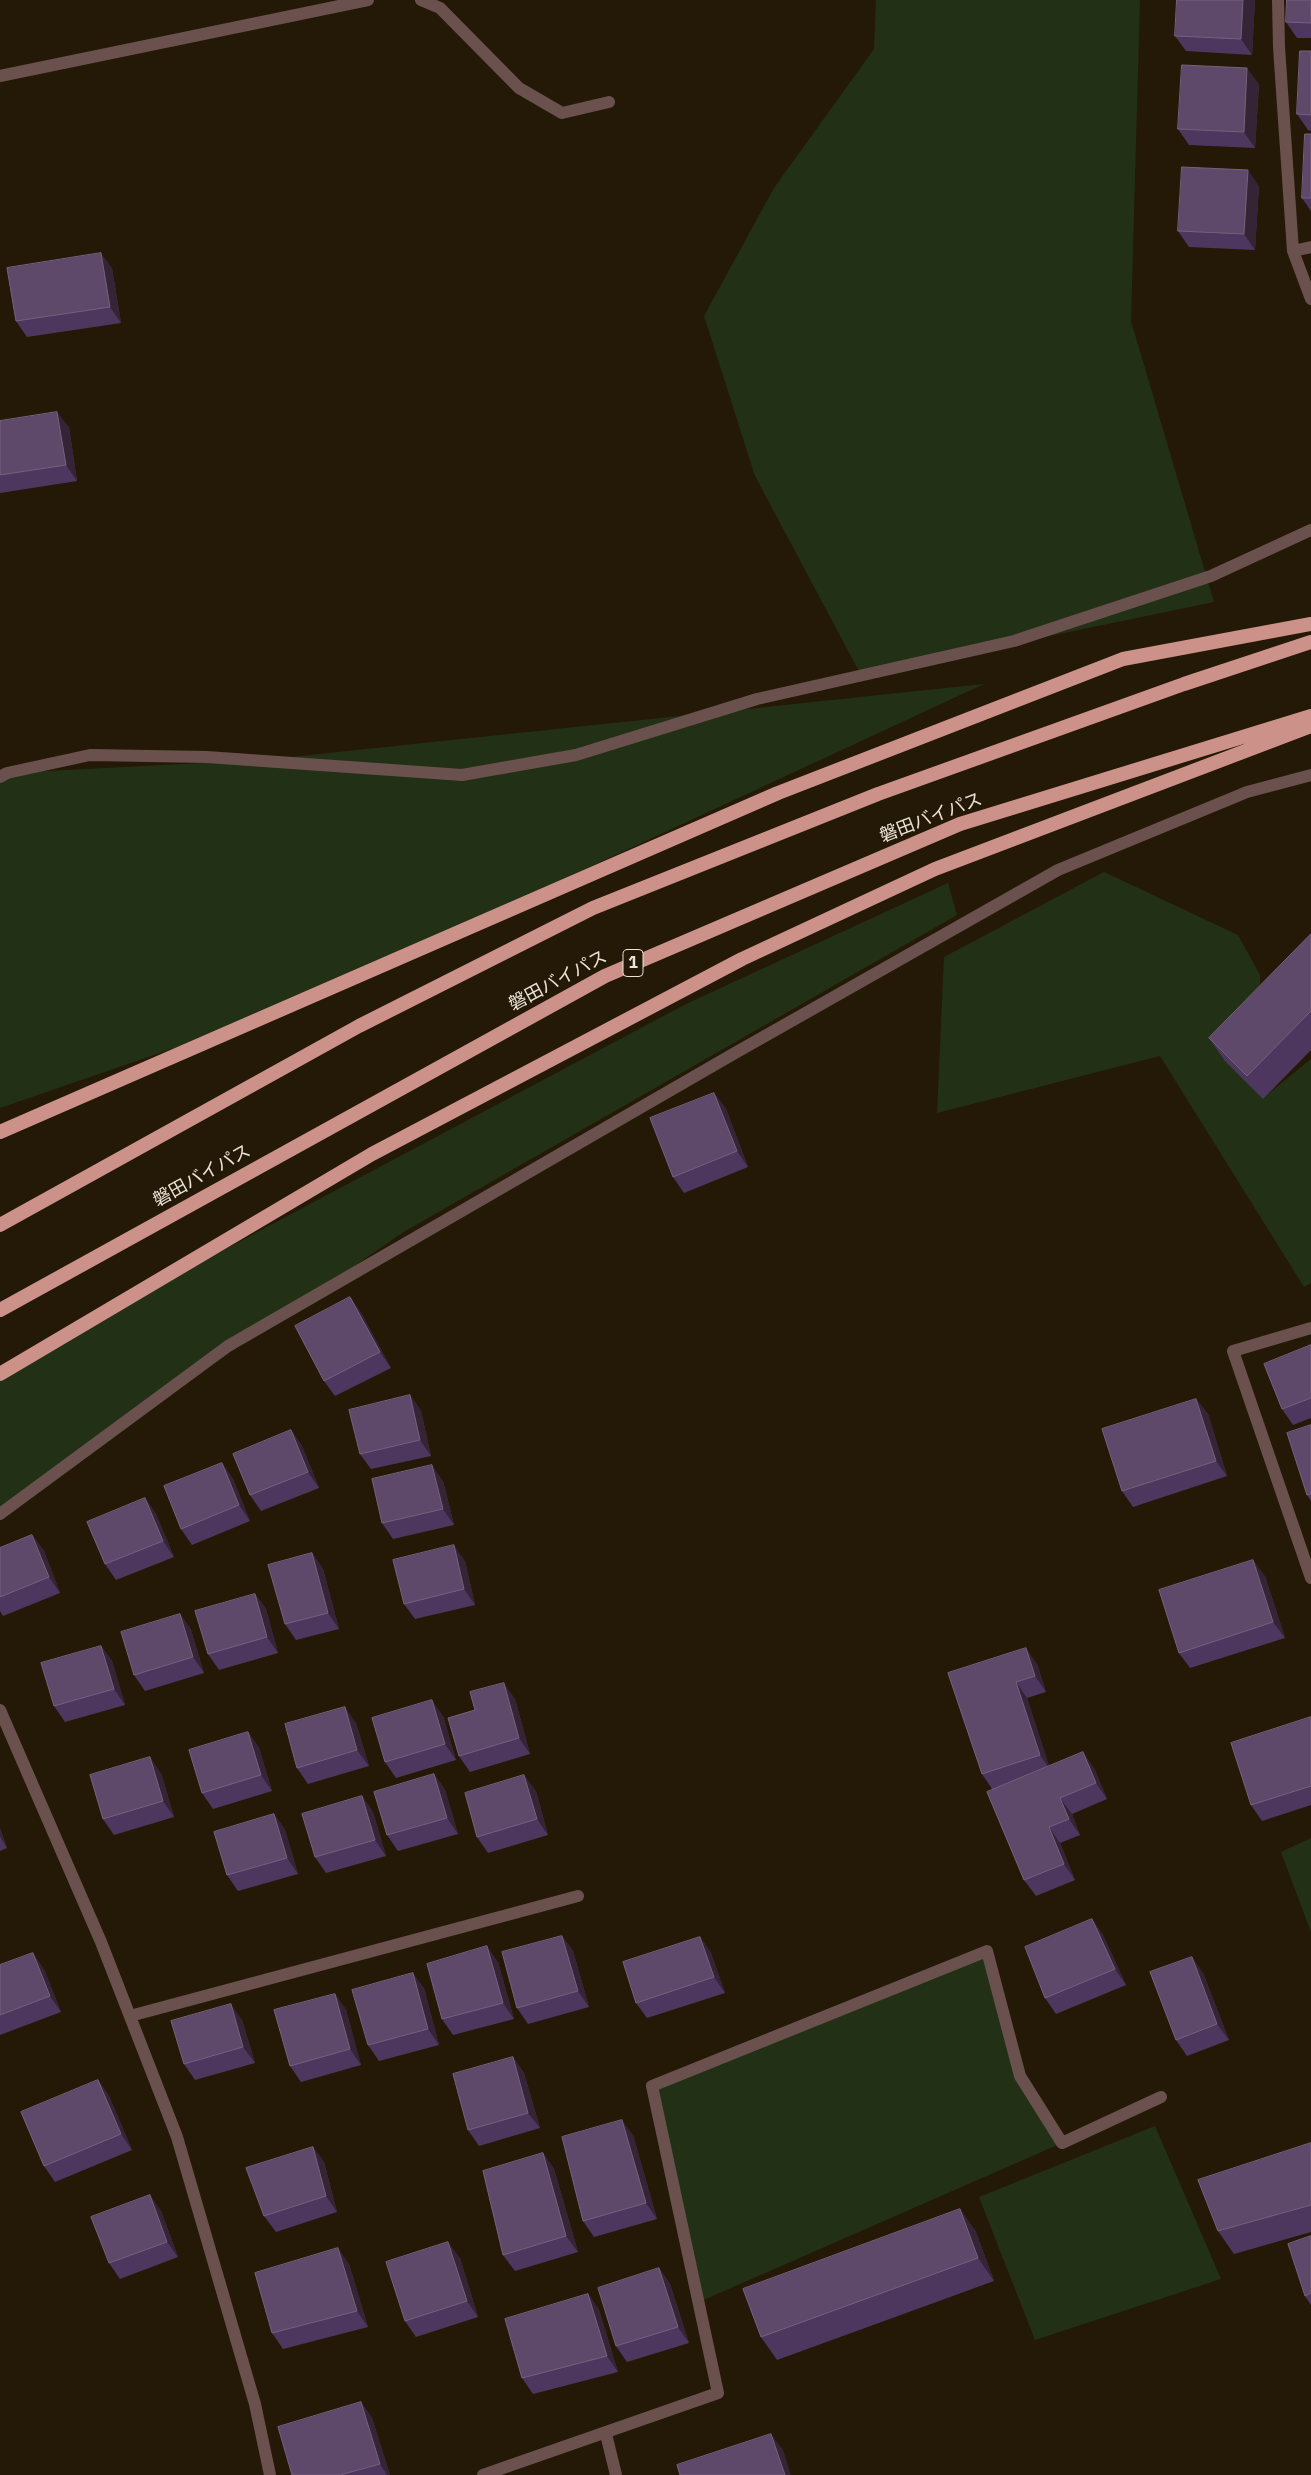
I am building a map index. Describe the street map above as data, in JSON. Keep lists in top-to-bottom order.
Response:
{
  "streets": {
    "highway": ["磐田バイパス", "1"]
  }
}
